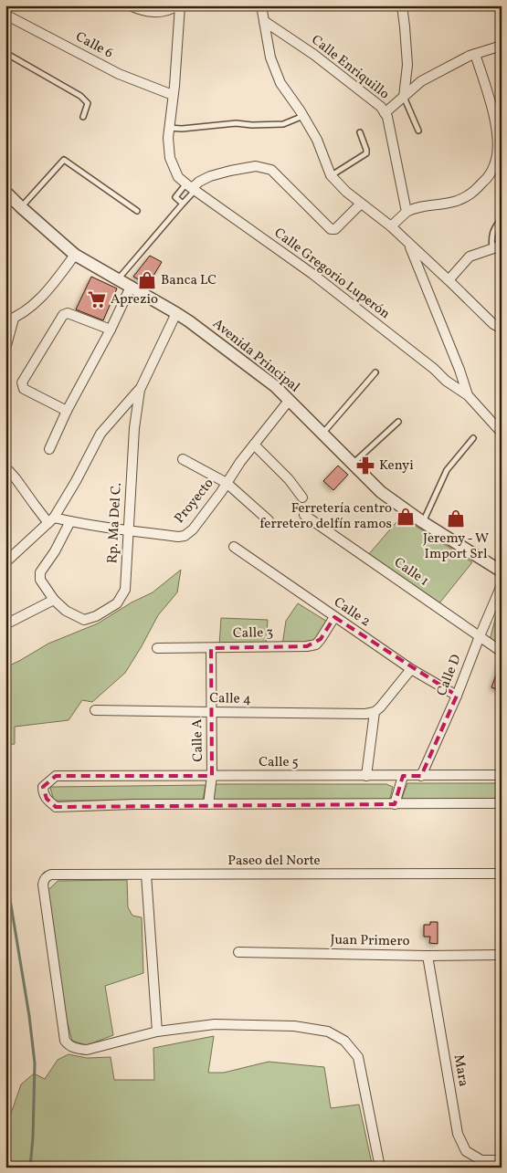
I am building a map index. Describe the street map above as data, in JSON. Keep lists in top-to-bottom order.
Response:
{
  "streets": {
    "street": [
      "Calle 6",
      "Calle Enriquillo",
      "Calle Gregorio Luperón",
      "Avenida Principal",
      "Proyecto",
      "Rp. Ma Del C.",
      "Calle 1",
      "Calle 2",
      "Calle 3",
      "Calle D",
      "Calle 4",
      "Calle A",
      "Calle 5",
      "Paseo del Norte",
      "Juan Primero",
      "Mara"
    ]
  },
  "crossings": [
    ["Calle 6", "Calle Gregorio Luperón"],
    ["Avenida Principal", "Proyecto"],
    ["Proyecto", "Rp. Ma Del C."],
    ["Calle 1", "Calle D"],
    ["Calle 2", "Calle 3"],
    ["Calle 2", "Calle D"],
    ["Calle 3", "Calle A"],
    ["Calle D", "Calle 5"],
    ["Calle 4", "Calle A"],
    ["Calle A", "Calle 5"],
    ["Juan Primero", "Mara"]
  ],
  "places": {
    "shop": ["Banca LC", "Ferretería centro ferretero delfín ramos", "Jeremy - W Import Srl"],
    "supermarket": ["Aprezio"],
    "pharmacy": ["Kenyi"]
  }
}
